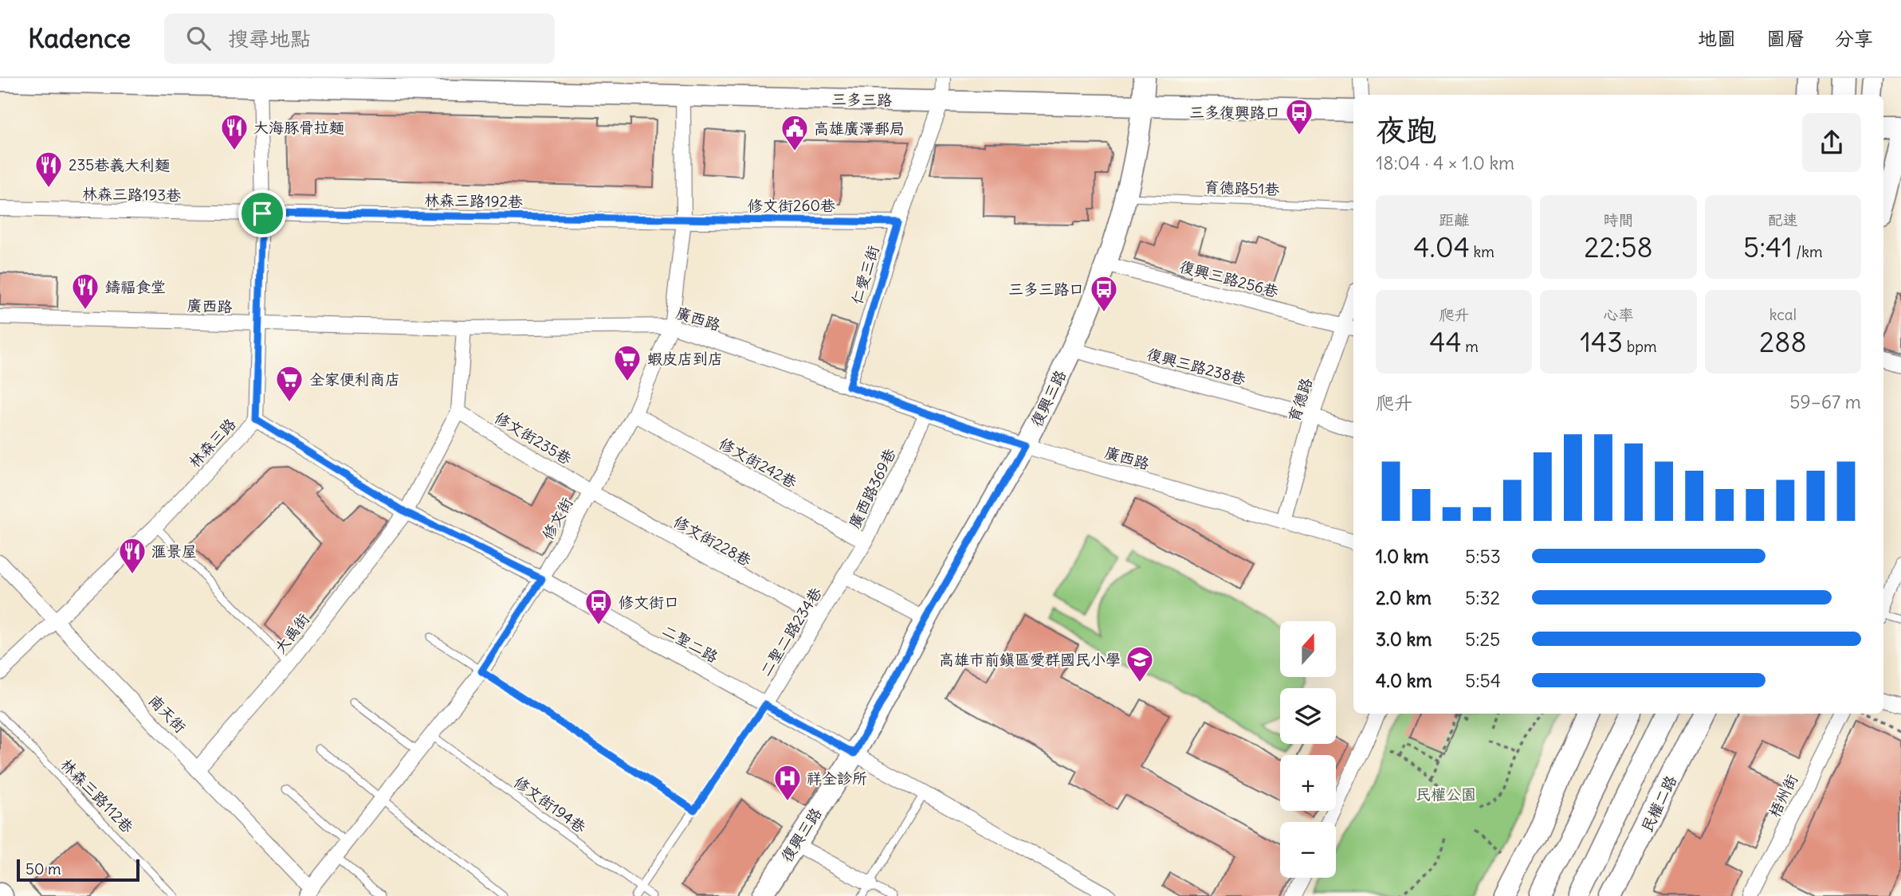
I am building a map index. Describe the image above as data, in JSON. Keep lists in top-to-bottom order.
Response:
{
  "streets": {
    "street": [
      "三多三路",
      "林森三路193巷",
      "林森三路192巷",
      "修文街260巷",
      "仁愛三街",
      "復興三路256巷",
      "廣西路",
      "復興三路238巷",
      "復興三路",
      "育德路",
      "修文街235巷",
      "林森三路",
      "修文街242巷",
      "廣西路369巷",
      "修文街",
      "修文街228巷",
      "二聖二路234巷",
      "大禹街",
      "二聖二路",
      "南天街",
      "梧州街",
      "民權二路"
    ],
    "lane": ["育德路51巷", "林森三路112巷", "修文街194巷"]
  },
  "crossings": [
    ["三多三路", "仁愛三街"],
    ["三多三路", "復興三路"],
    ["三多三路", "林森三路"],
    ["三多三路", "修文街"],
    ["育德路51巷", "復興三路"],
    ["林森三路193巷", "林森三路192巷"],
    ["林森三路193巷", "林森三路"],
    ["林森三路192巷", "修文街260巷"],
    ["林森三路192巷", "林森三路"],
    ["林森三路192巷", "修文街"],
    ["修文街260巷", "仁愛三街"],
    ["修文街260巷", "修文街"],
    ["仁愛三街", "廣西路"],
    ["復興三路256巷", "復興三路"],
    ["復興三路256巷", "育德路"],
    ["廣西路", "復興三路"],
    ["廣西路", "育德路"],
    ["廣西路", "林森三路"],
    ["廣西路", "廣西路369巷"],
    ["廣西路", "修文街"],
    ["復興三路238巷", "復興三路"],
    ["復興三路238巷", "育德路"],
    ["復興三路", "二聖二路"],
    ["修文街235巷", "修文街"],
    ["修文街235巷", "修文街228巷"],
    ["修文街235巷", "大禹街"],
    ["林森三路", "二聖二路"],
    ["林森三路", "南天街"],
    ["修文街242巷", "廣西路369巷"],
    ["修文街242巷", "修文街"],
    ["廣西路369巷", "二聖二路234巷"],
    ["修文街", "修文街228巷"],
    ["修文街", "二聖二路"],
    ["修文街", "南天街"],
    ["修文街", "修文街194巷"],
    ["修文街228巷", "二聖二路234巷"],
    ["二聖二路234巷", "二聖二路"],
    ["大禹街", "二聖二路"],
    ["大禹街", "南天街"]
  ],
  "parks": ["民權公園"],
  "places": {
    "bus stop": ["三多復興路口", "三多三路口", "修文街口"],
    "restaurant": [
      "大海豚骨拉麵",
      "235巷義大利麵",
      "鑄福食堂",
      "滙景屋"
    ],
    "public building": ["高雄廣澤郵局"],
    "supermarket": ["蝦皮店到店", "全家便利商店"],
    "school or university": ["高雄市前鎮區愛群國民小學"],
    "hospital": ["祥全診所"]
  },
  "scale_bar": "50 m",
  "north": "top",
  "page": {
    "header": "Kadence",
    "search": "搜尋地點",
    "nav": ["地圖", "圖層", "分享"],
    "heading": ["夜跑", "18:04 · 4 × 1.0 km"],
    "stats": [
      ["距離", "4.04 km"],
      ["時間", "22:58"],
      ["配速", "5:41 /km"],
      ["爬升", "44 m"],
      ["心率", "143 bpm"],
      ["kcal", "288"]
    ],
    "chart": ["爬升", "59–67 m"],
    "list": [
      {
        "name": "1.0 km",
        "note": "5:53"
      },
      {
        "name": "2.0 km",
        "note": "5:32"
      },
      {
        "name": "3.0 km",
        "note": "5:25"
      },
      {
        "name": "4.0 km",
        "note": "5:54"
      }
    ],
    "map_buttons": ["+", "−"],
    "scale": "50 m"
  }
}
